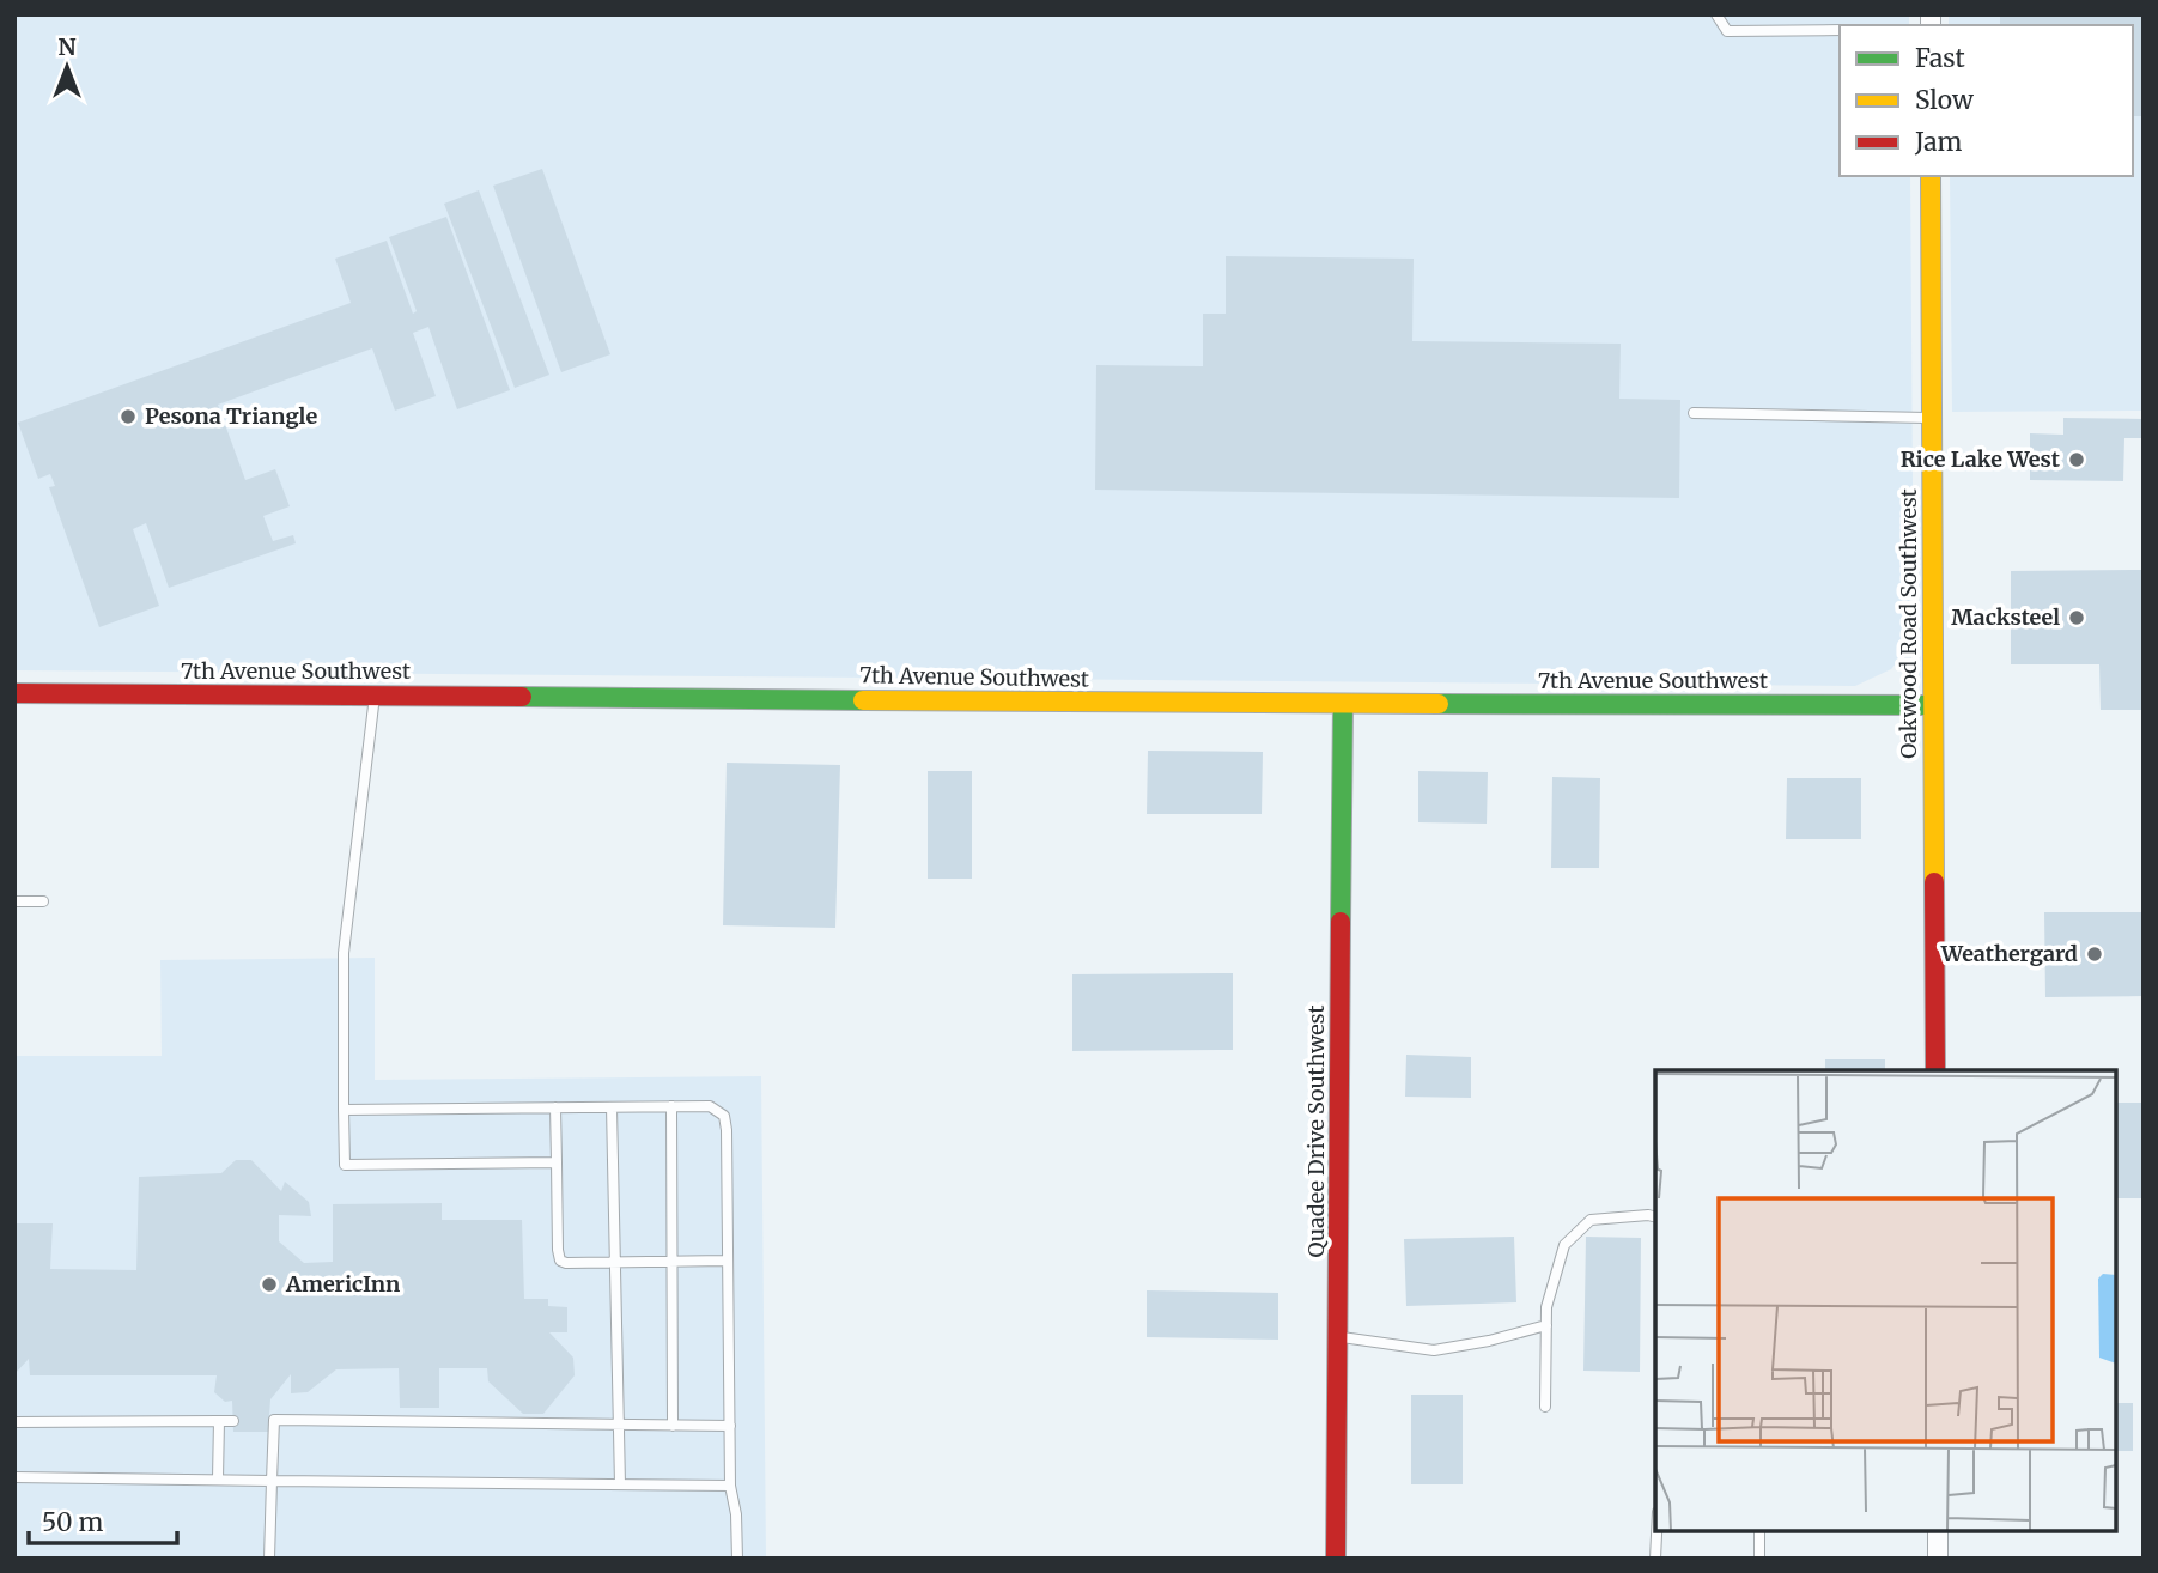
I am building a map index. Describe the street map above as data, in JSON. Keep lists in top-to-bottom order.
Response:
{
  "streets": {
    "street": ["Oakwood Road Southwest", "7th Avenue Southwest", "Quadee Drive Southwest"]
  },
  "crossings": [
    ["Oakwood Road Southwest", "7th Avenue Southwest"],
    ["7th Avenue Southwest", "Quadee Drive Southwest"]
  ],
  "places": [
    "Pesona Triangle",
    "Rice Lake West",
    "Macksteel",
    "Weathergard",
    "AmericInn"
  ],
  "legend": ["Fast", "Slow", "Jam"],
  "scale_bar": "50 m",
  "north": "top"
}
